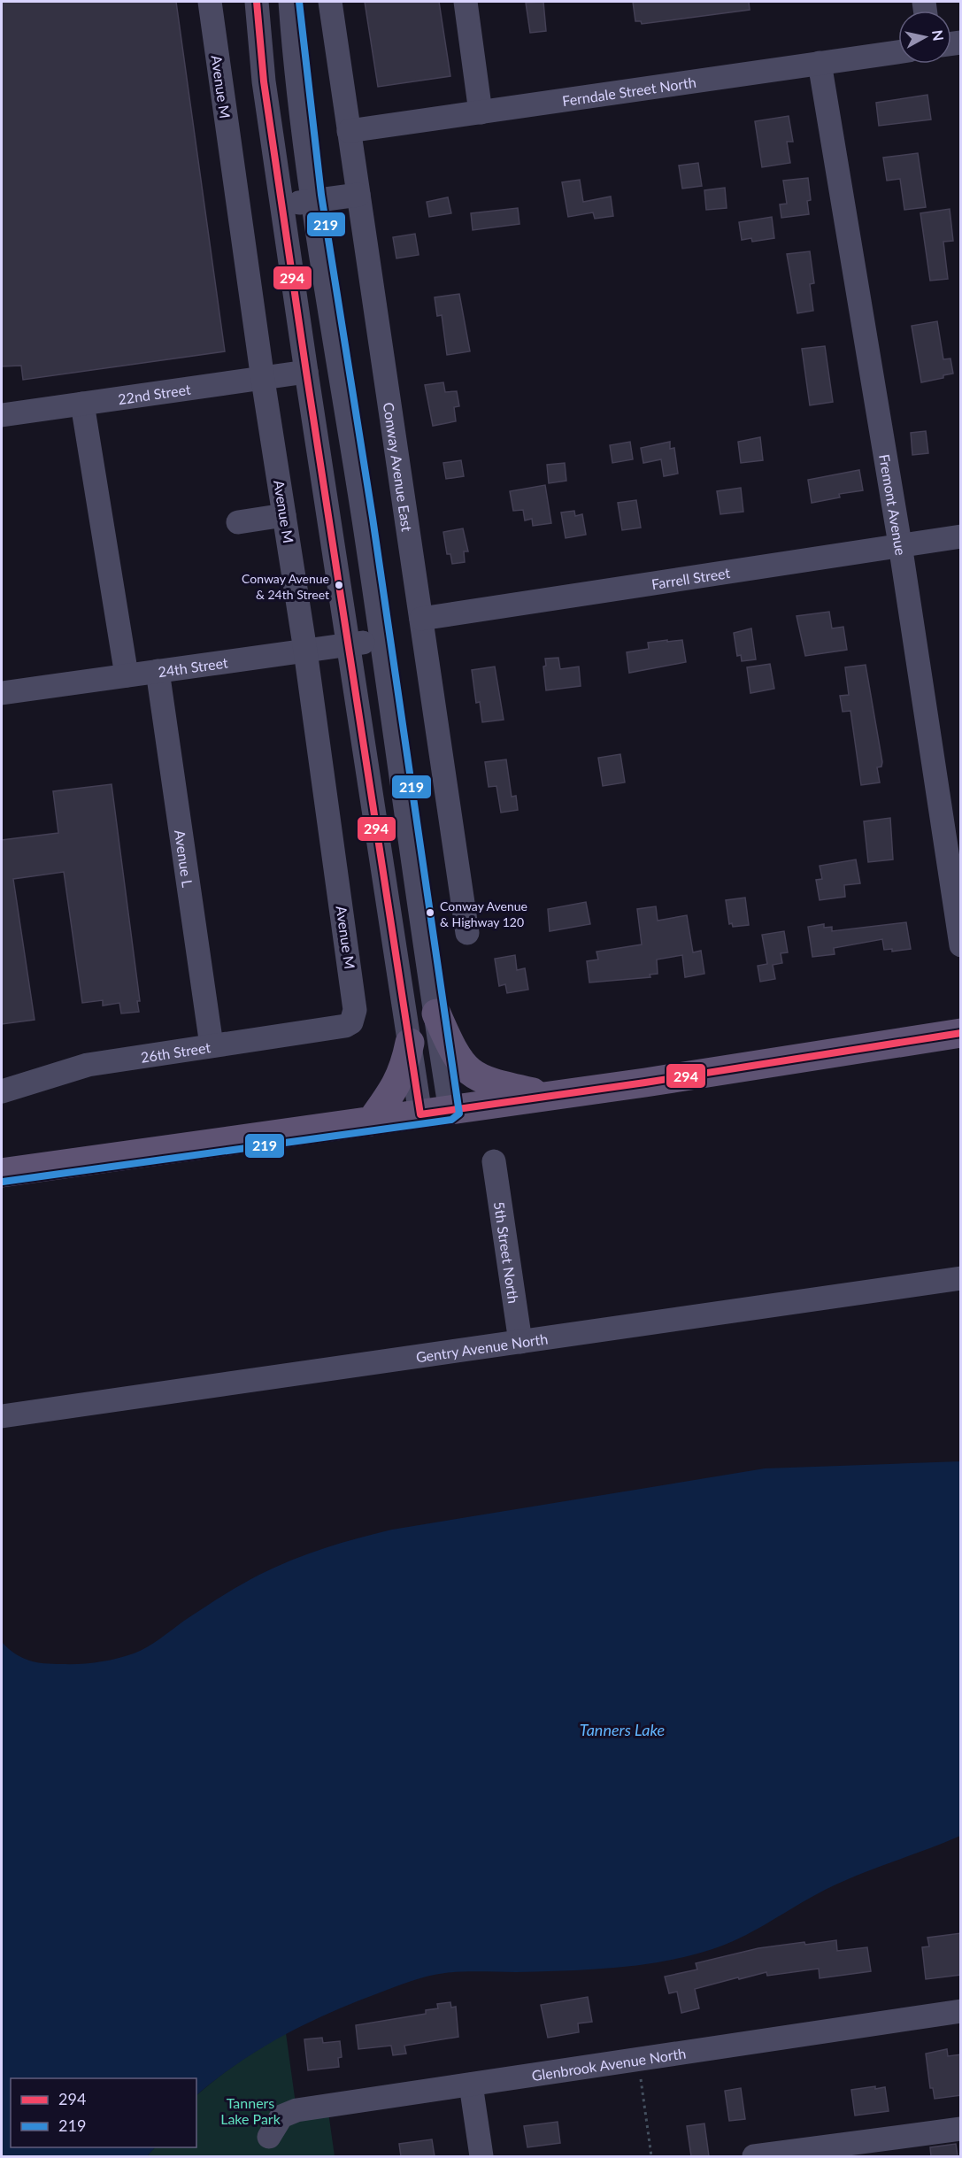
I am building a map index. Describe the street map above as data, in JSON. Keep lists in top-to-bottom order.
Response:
{
  "streets": {
    "street": [
      "Avenue M",
      "Ferndale Street North",
      "22nd Street",
      "Conway Avenue East",
      "Fremont Avenue",
      "Farrell Street",
      "24th Street",
      "Avenue L",
      "26th Street",
      "5th Street North",
      "Gentry Avenue North",
      "Glenbrook Avenue North"
    ]
  },
  "crossings": [
    ["Avenue M", "22nd Street"],
    ["Avenue M", "24th Street"],
    ["Avenue M", "26th Street"],
    ["Ferndale Street North", "Conway Avenue East"],
    ["Ferndale Street North", "Fremont Avenue"],
    ["Conway Avenue East", "Farrell Street"],
    ["Fremont Avenue", "Farrell Street"],
    ["24th Street", "Avenue L"],
    ["Avenue L", "26th Street"],
    ["5th Street North", "Gentry Avenue North"]
  ],
  "water": ["Tanners Lake"],
  "parks": ["Tanners Lake Park"],
  "places": ["Conway Avenue & 24th Street", "Conway Avenue & Highway 120"],
  "lines": ["transit line 294", "transit line 219"],
  "legend": ["294", "219"],
  "north": "right"
}
